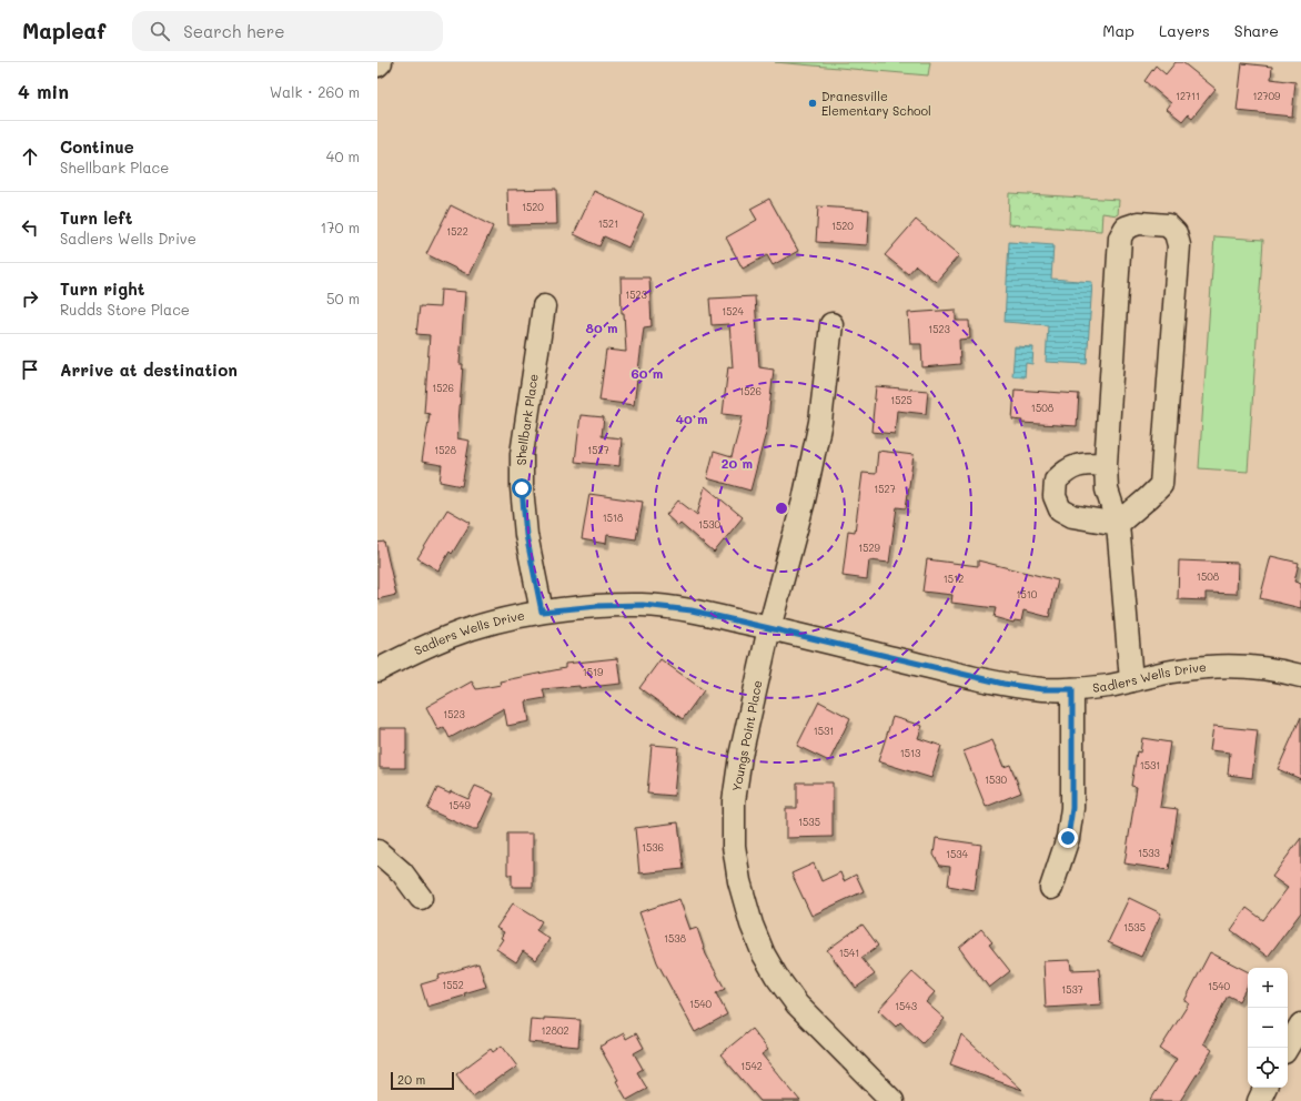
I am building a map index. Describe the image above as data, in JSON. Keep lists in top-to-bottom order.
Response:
{
  "streets": {
    "street": ["Shellbark Place", "Sadlers Wells Drive", "Youngs Point Place"]
  },
  "crossings": [
    ["Shellbark Place", "Sadlers Wells Drive"],
    ["Sadlers Wells Drive", "Youngs Point Place"]
  ],
  "places": ["Dranesville Elementary School"],
  "house_numbers": [
    "12711",
    "12709",
    "1520",
    "1521",
    "1520",
    "1522",
    "1523",
    "1524",
    "1523",
    "1526",
    "1526",
    "1525",
    "1508",
    "1528",
    "1527",
    "1527",
    "1518",
    "1530",
    "1529",
    "1508",
    "1512",
    "1510",
    "1519",
    "1523",
    "1531",
    "1513",
    "1531",
    "1530",
    "1549",
    "1535",
    "1536",
    "1533",
    "1534",
    "1535",
    "1538",
    "1541",
    "1552",
    "1540",
    "1537",
    "1540",
    "1543",
    "12802",
    "1542"
  ],
  "scale_bar": "20 m",
  "page": {
    "header": "Mapleaf",
    "search": "Search here",
    "nav": ["Map", "Layers", "Share"],
    "heading": ["4 min", "Walk · 260 m"],
    "list": [
      ["Continue", "Shellbark Place", "40 m"],
      ["Turn left", "Sadlers Wells Drive", "170 m"],
      ["Turn right", "Rudds Store Place", "50 m"],
      "Arrive at destination"
    ],
    "map_buttons": ["+", "−"],
    "scale": "20 m"
  },
  "rings": [
    "80 m",
    "60 m",
    "40 m",
    "20 m"
  ]
}
